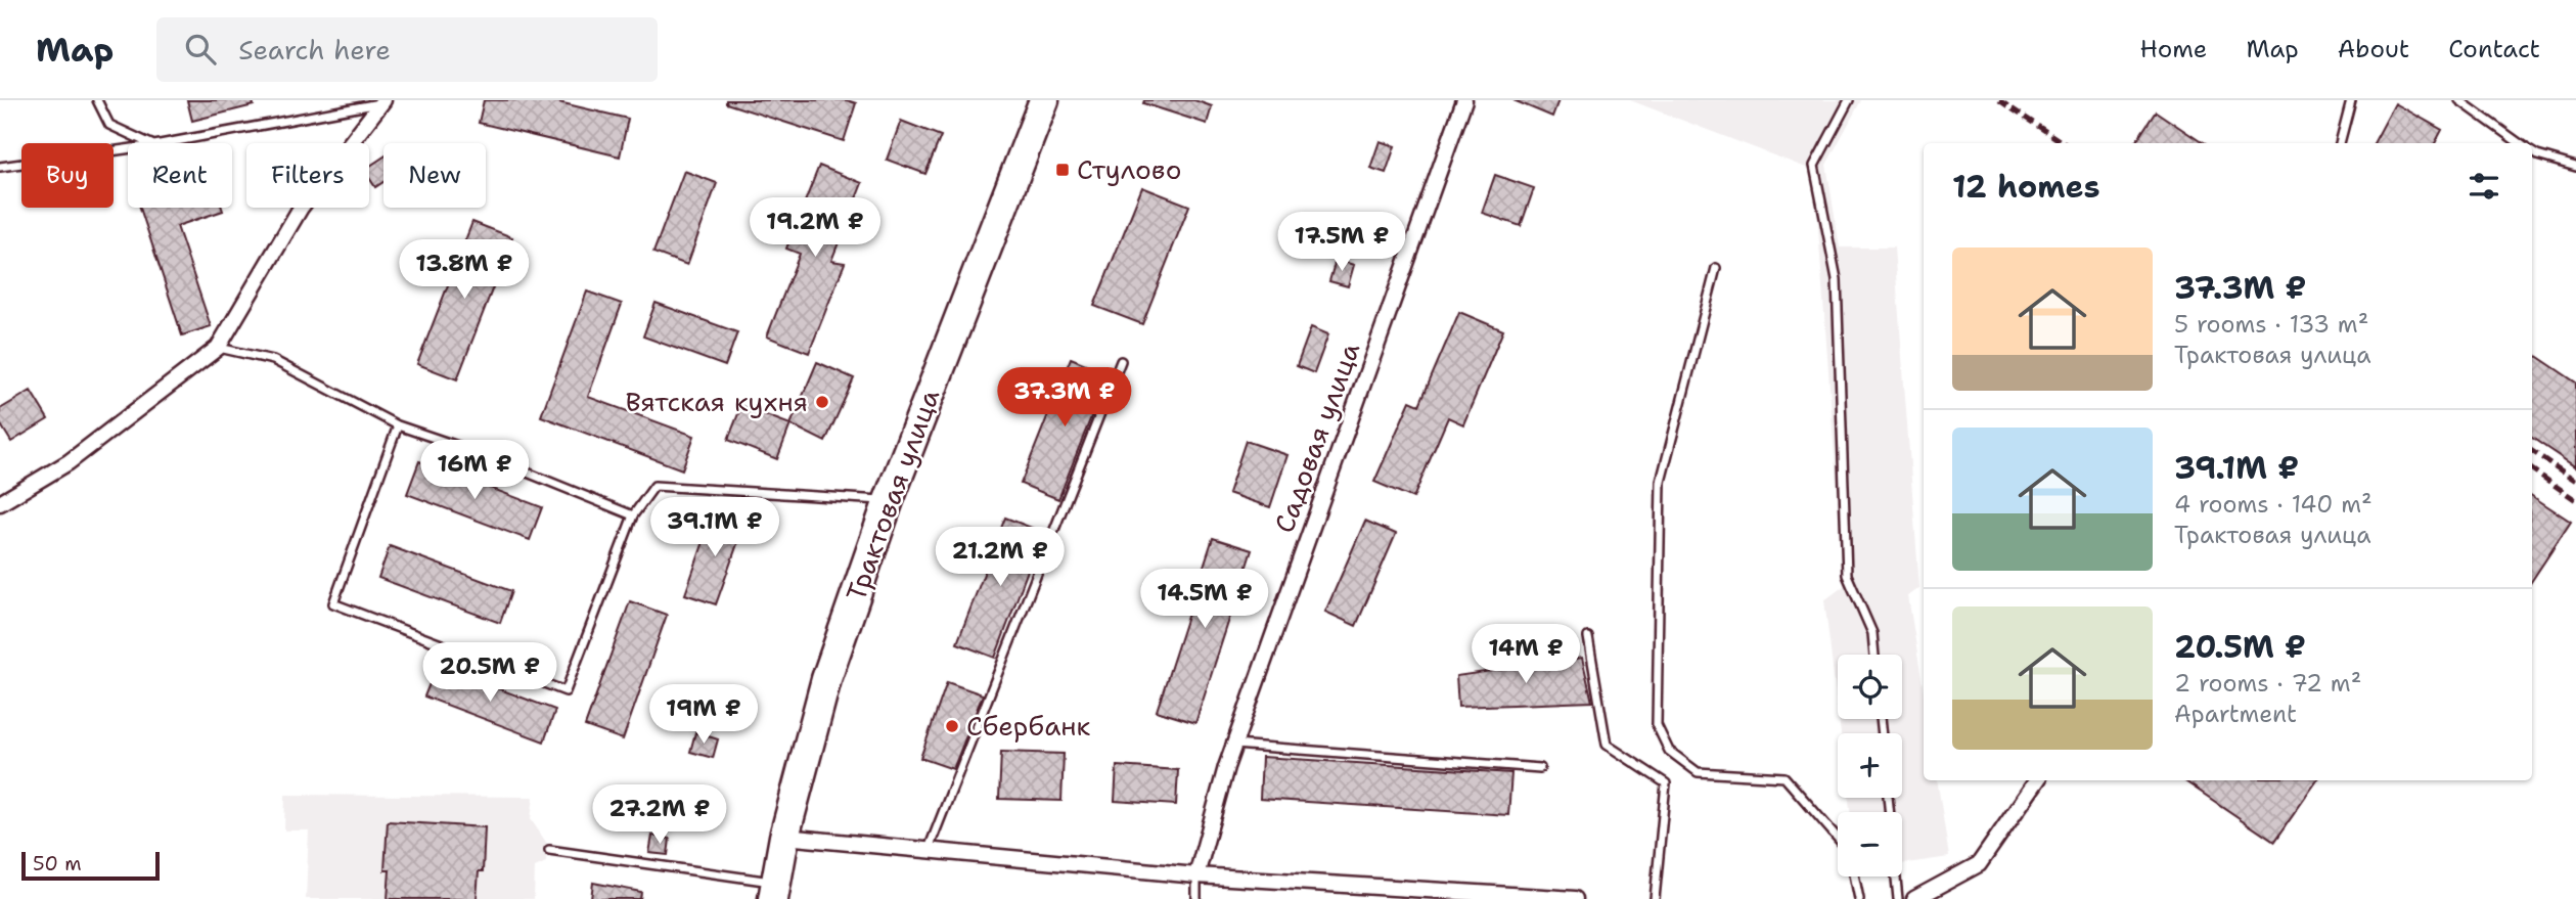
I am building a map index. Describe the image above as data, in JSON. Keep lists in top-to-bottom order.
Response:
{
  "streets": {
    "highway": ["Трактовая улица"],
    "street": ["Садовая улица"]
  },
  "places": {
    "transit": ["Стулово"],
    "other": ["Вятская кухня", "Сбербанк"]
  },
  "scale_bar": "50 m",
  "page": {
    "header": "Map",
    "search": "Search here",
    "nav": [
      "Home",
      "Map",
      "About",
      "Contact"
    ],
    "chip": [
      "Buy",
      "Rent",
      "Filters",
      "New"
    ],
    "heading": "12 homes",
    "price": [
      "19.2M ₽",
      "17.5M ₽",
      "13.8M ₽",
      "37.3M ₽",
      "16M ₽",
      "39.1M ₽",
      "21.2M ₽",
      "14.5M ₽",
      "14M ₽",
      "20.5M ₽",
      "19M ₽",
      "27.2M ₽"
    ],
    "list": [
      {
        "name": "37.3M ₽",
        "note": "5 rooms · 133 m² · Трактовая улица"
      },
      {
        "name": "39.1M ₽",
        "note": "4 rooms · 140 m² · Трактовая улица"
      },
      {
        "name": "20.5M ₽",
        "note": "2 rooms · 72 m² · Apartment"
      }
    ],
    "map_buttons": ["+", "−"],
    "scale": "50 m"
  }
}
